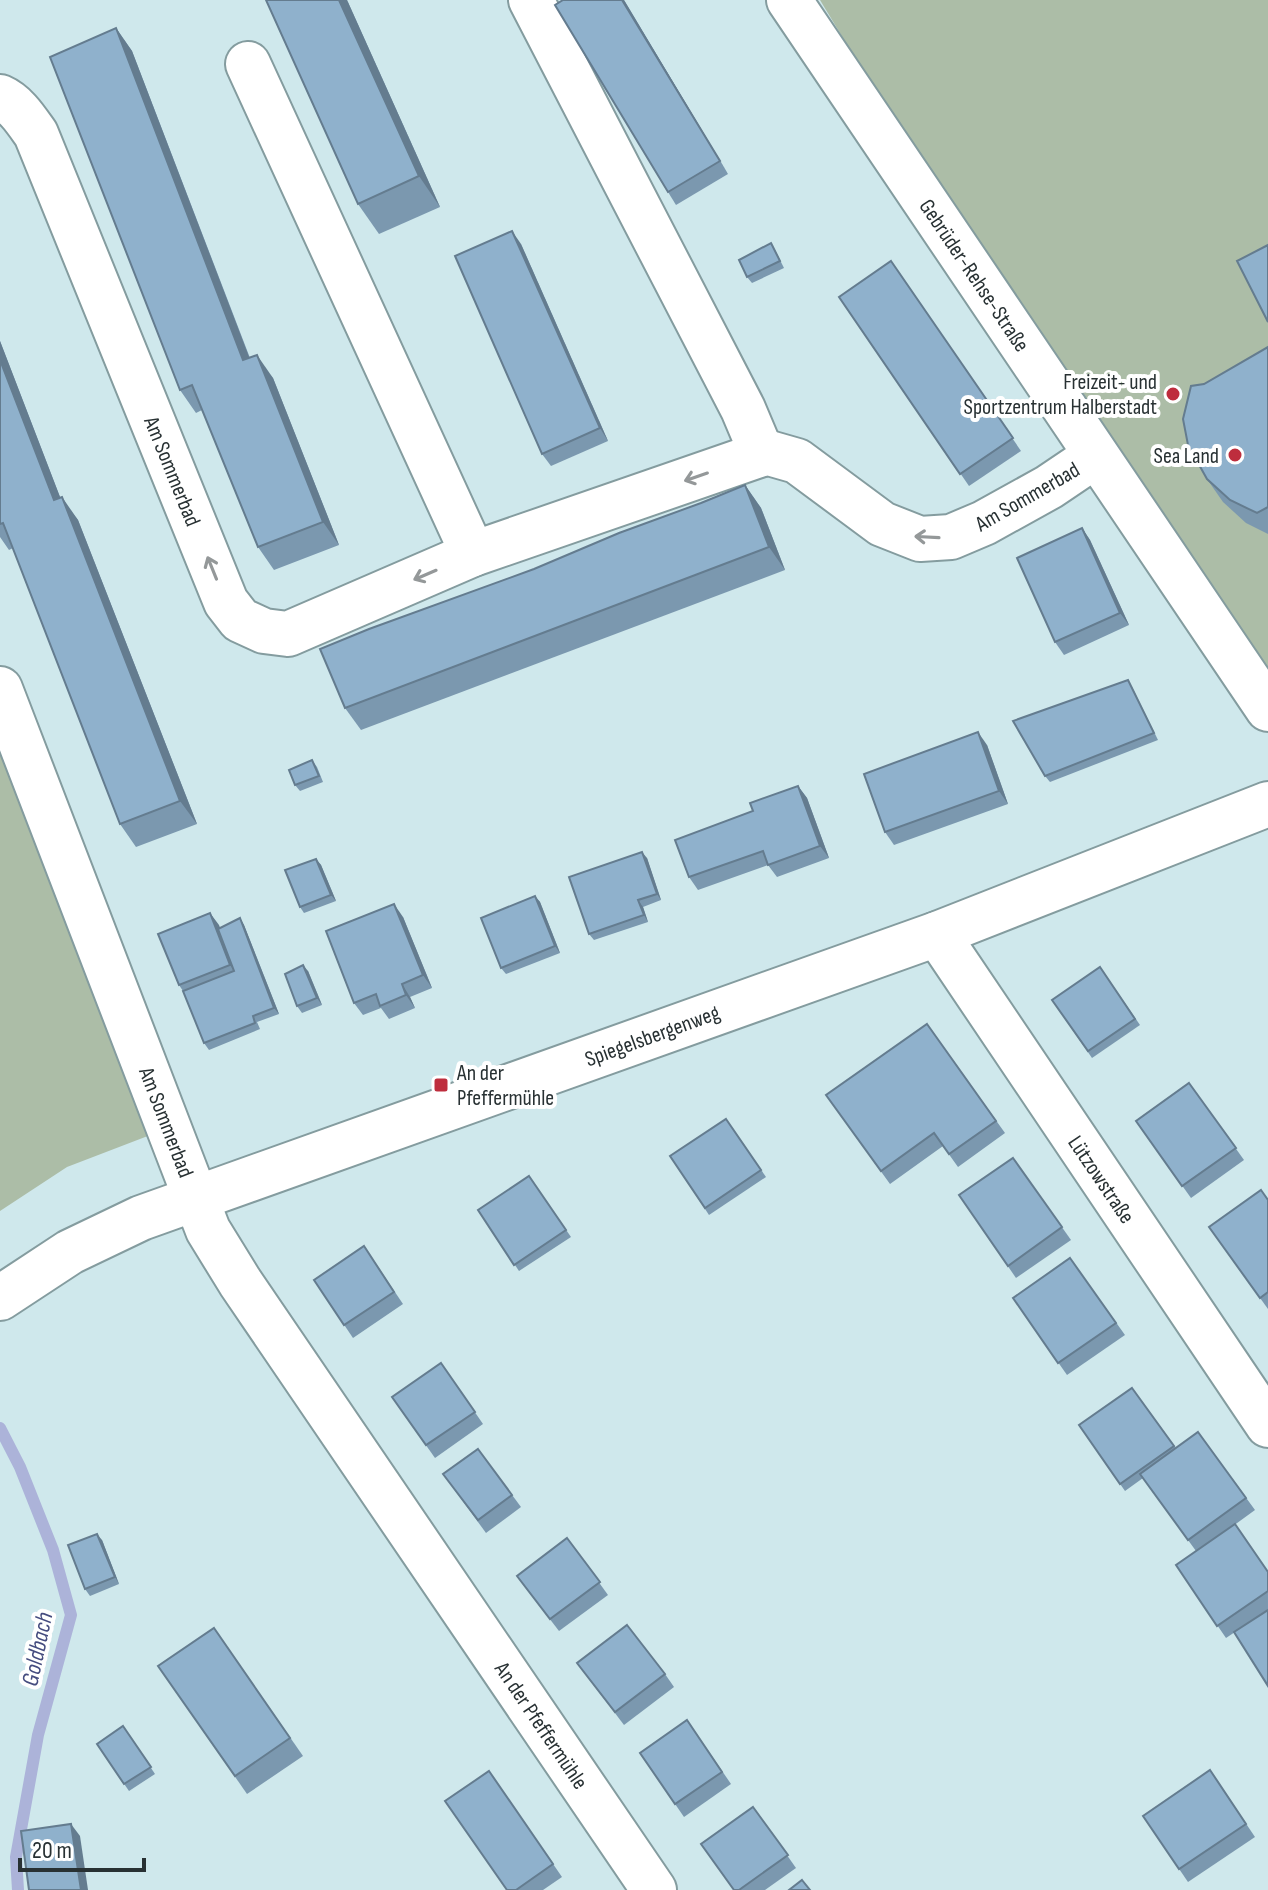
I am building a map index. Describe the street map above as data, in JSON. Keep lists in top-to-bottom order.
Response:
{
  "streets": {
    "street": [
      "Gebrüder-Rehse-Straße",
      "Am Sommerbad",
      "Spiegelsbergenweg",
      "Lützowstraße",
      "An der Pfeffermühle"
    ]
  },
  "crossings": [
    ["Gebrüder-Rehse-Straße", "Am Sommerbad"],
    ["Am Sommerbad", "Spiegelsbergenweg"],
    ["Am Sommerbad", "An der Pfeffermühle"],
    ["Spiegelsbergenweg", "Lützowstraße"],
    ["Spiegelsbergenweg", "An der Pfeffermühle"]
  ],
  "water": ["Goldbach"],
  "places": {
    "other": ["Freizeit- und Sportzentrum Halberstadt", "Sea Land"],
    "transit": ["An der Pfeffermühle"]
  },
  "scale_bar": "20 m"
}
